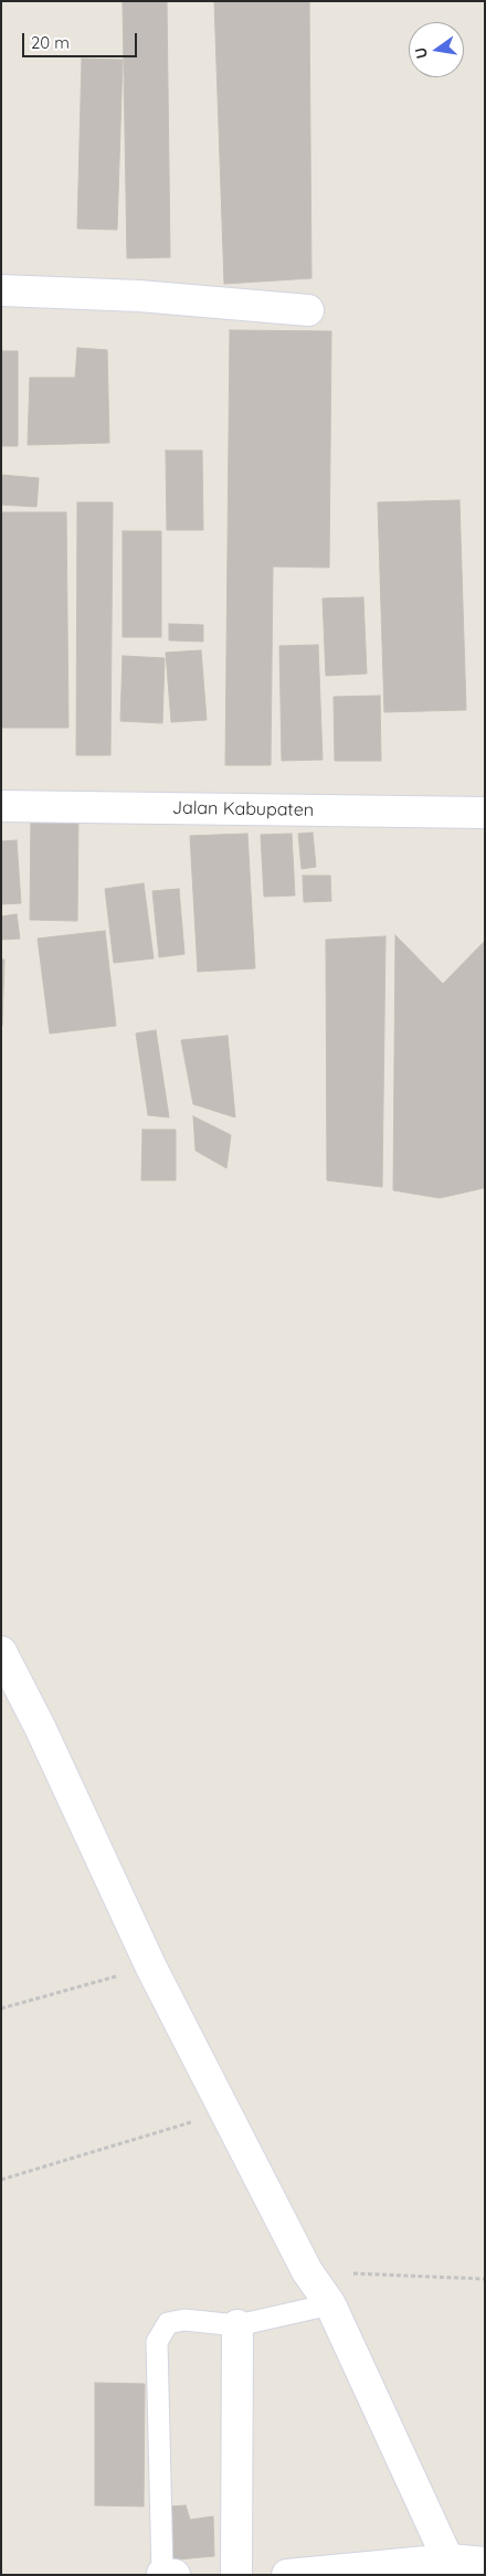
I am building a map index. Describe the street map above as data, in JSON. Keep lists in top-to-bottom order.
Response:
{
  "streets": {
    "street": ["Jalan Kabupaten"]
  },
  "scale_bar": "20 m",
  "north": "left"
}
